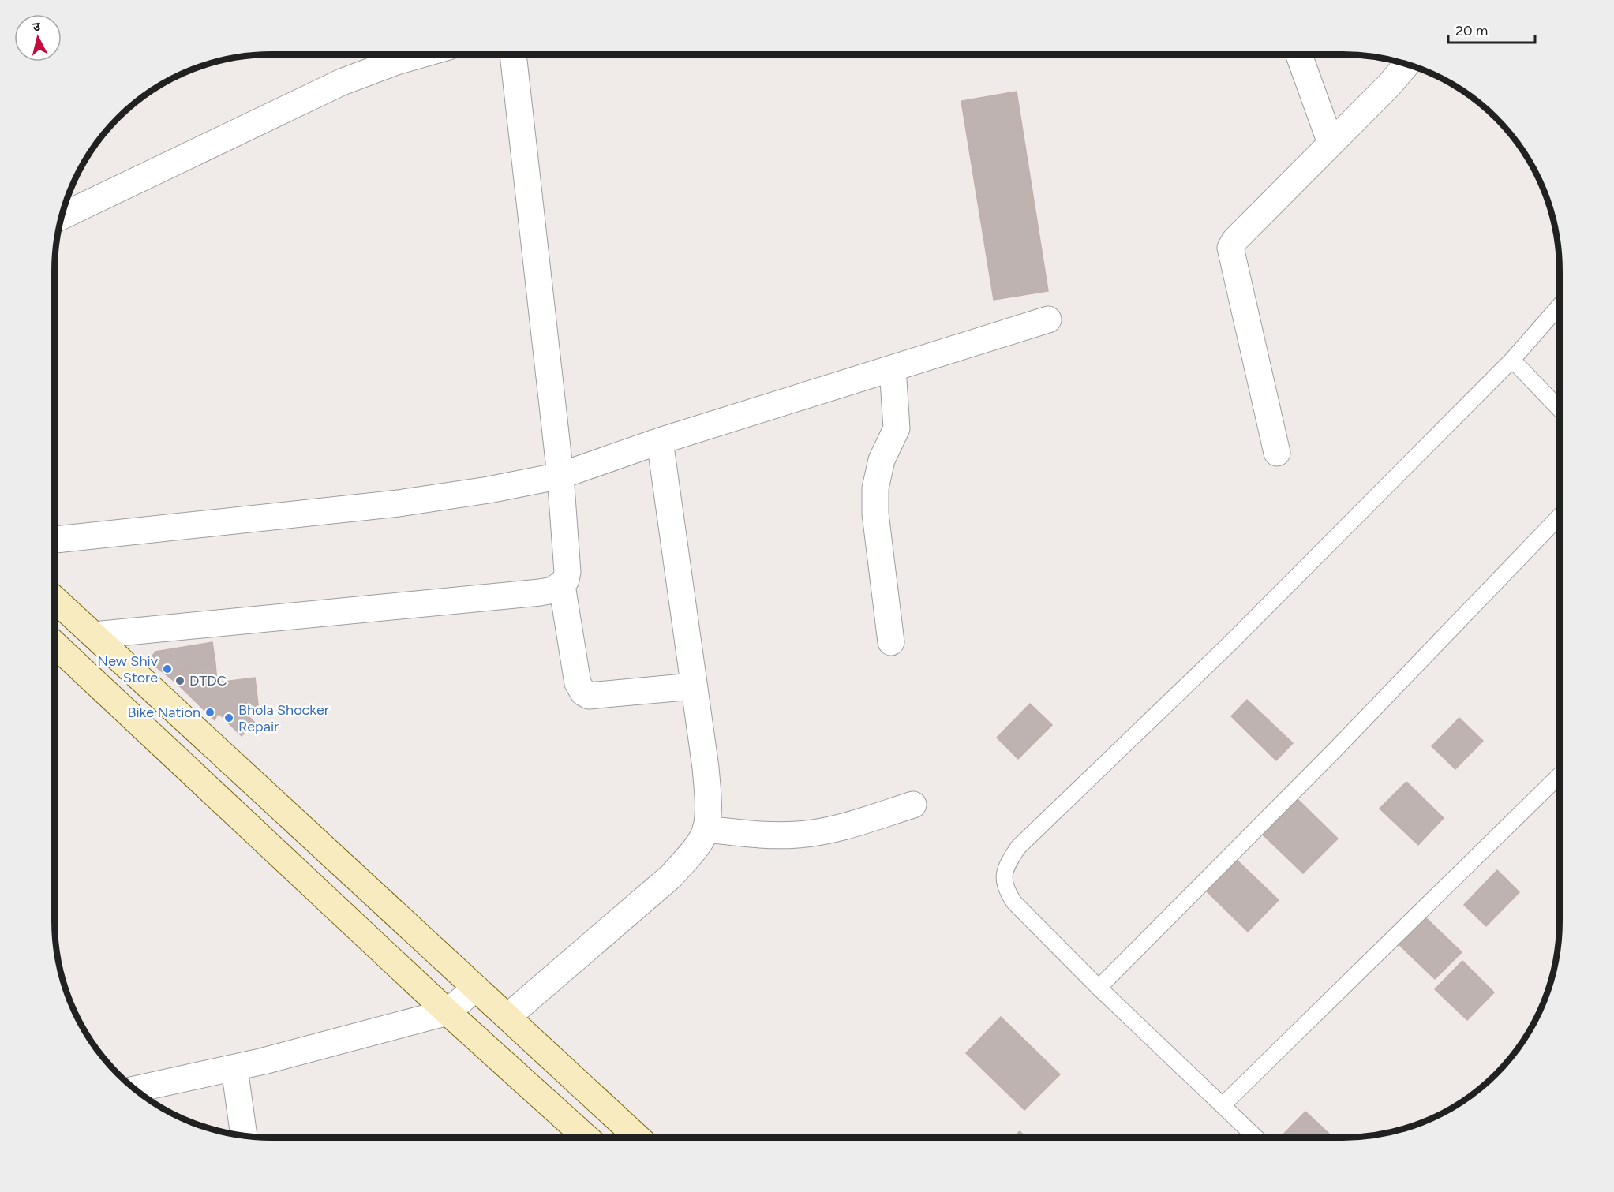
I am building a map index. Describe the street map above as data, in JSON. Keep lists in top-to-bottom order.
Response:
{
  "places": [
    "New Shiv Store",
    "DTDC",
    "Bike Nation",
    "Bhola Shocker Repair"
  ],
  "scale_bar": "20 m",
  "north": "top"
}
